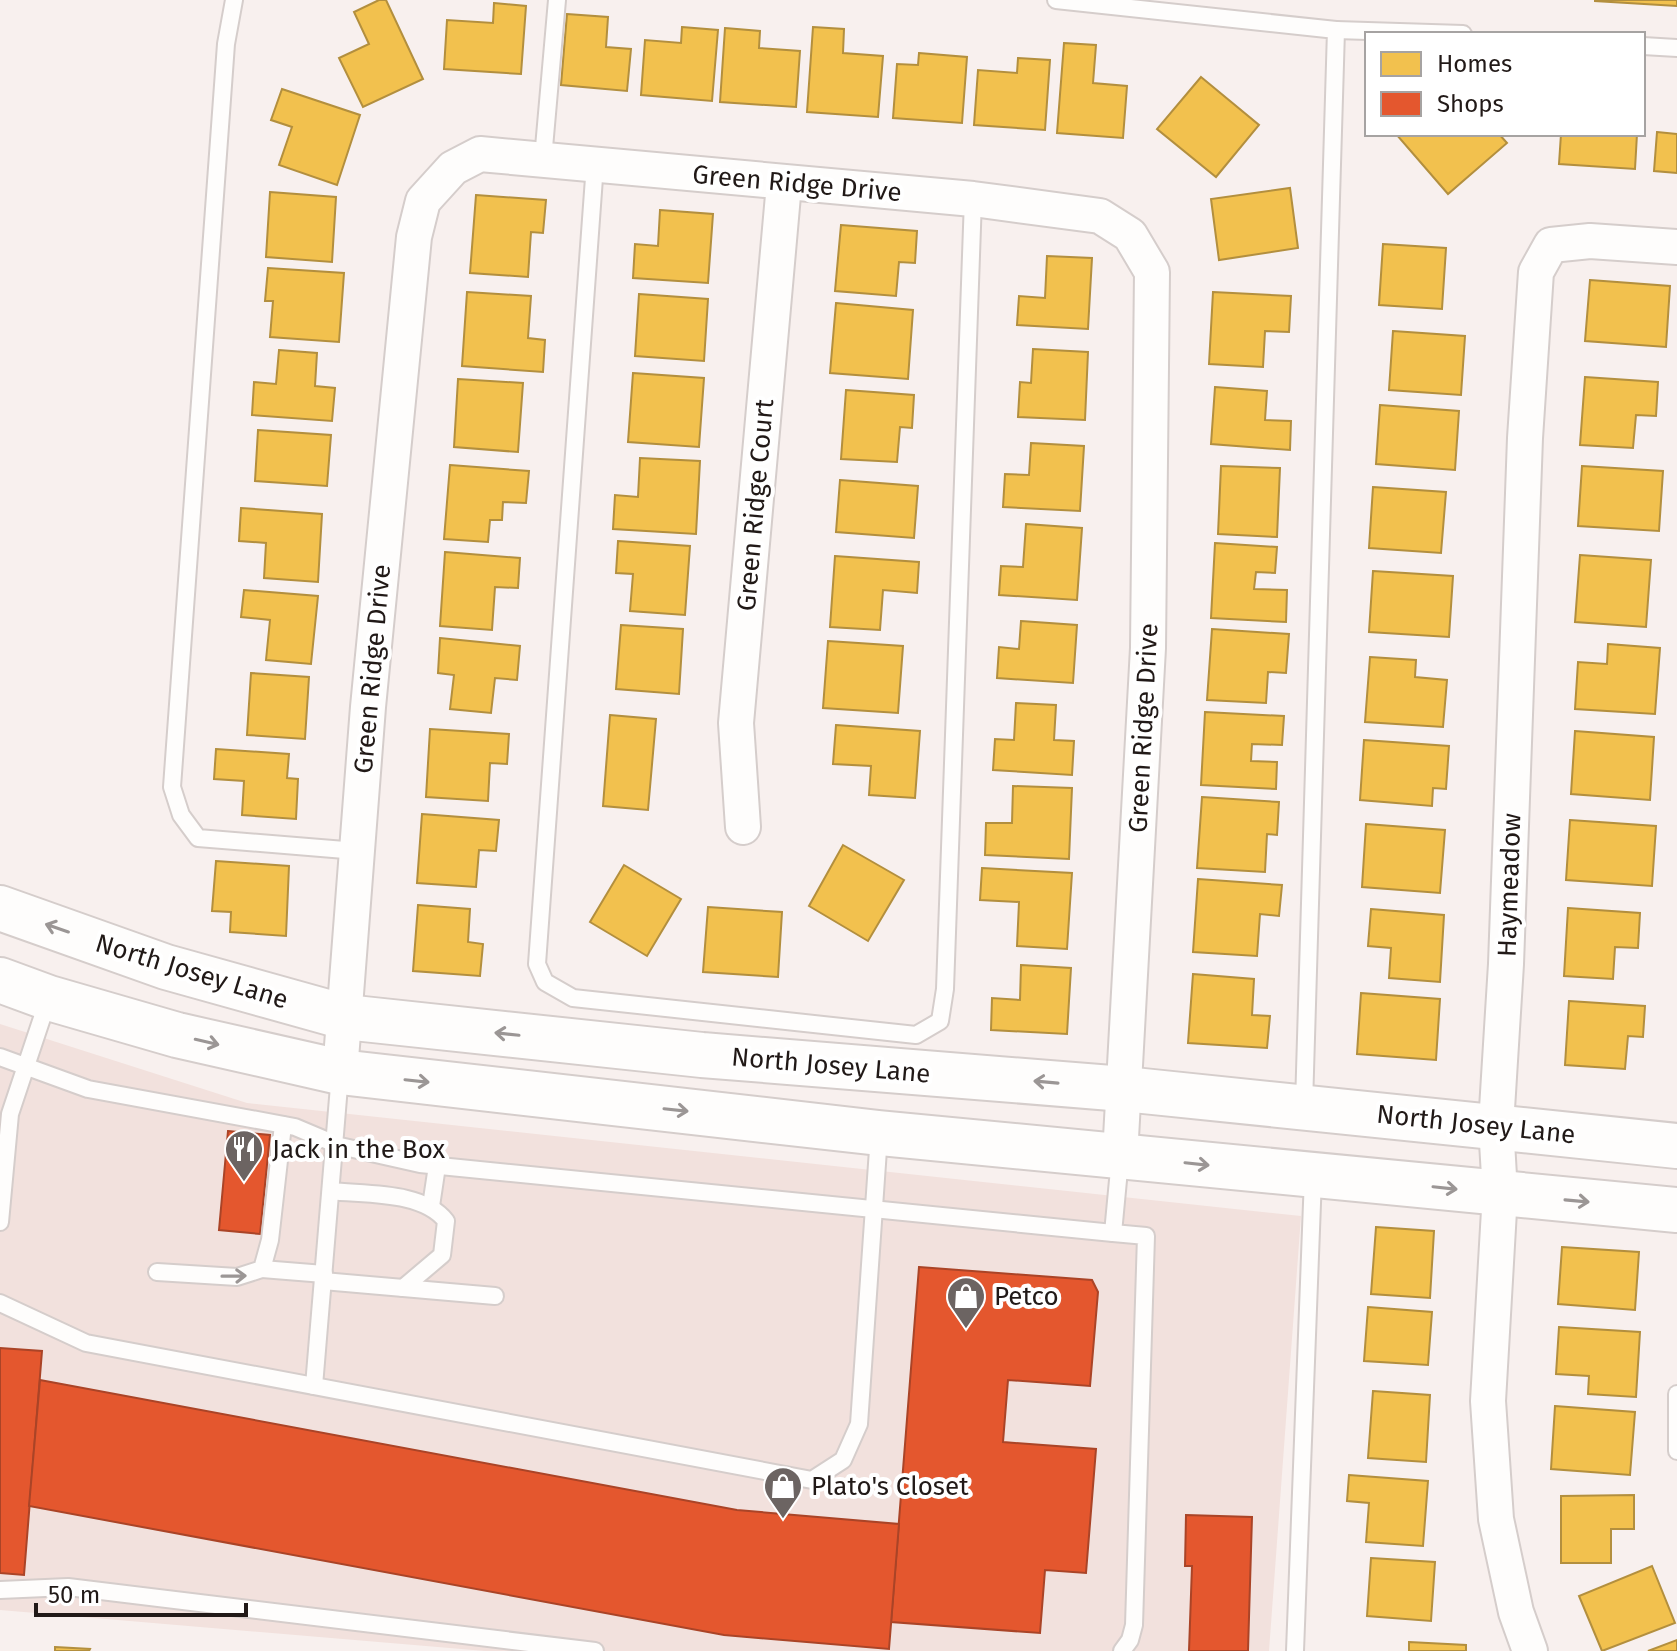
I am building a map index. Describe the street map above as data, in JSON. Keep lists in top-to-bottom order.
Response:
{
  "streets": {
    "main road": ["North Josey Lane"],
    "street": ["Green Ridge Drive", "Green Ridge Court", "Haymeadow"]
  },
  "crossings": [
    ["Green Ridge Drive", "Green Ridge Court"],
    ["Green Ridge Drive", "North Josey Lane"],
    ["Haymeadow", "North Josey Lane"]
  ],
  "places": {
    "restaurant": ["Jack in the Box"],
    "shop": ["Petco", "Plato's Closet"]
  },
  "legend": ["Homes", "Shops"],
  "scale_bar": "50 m"
}
